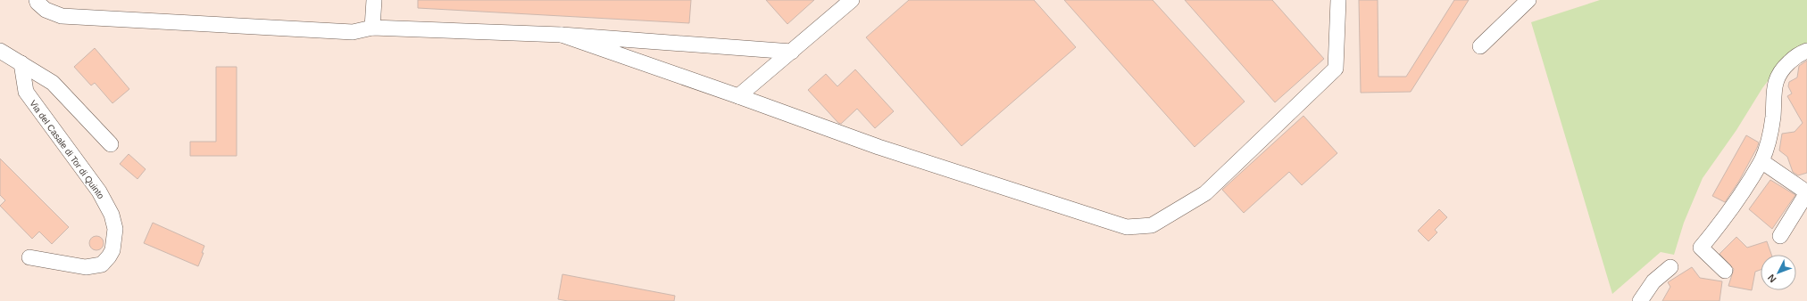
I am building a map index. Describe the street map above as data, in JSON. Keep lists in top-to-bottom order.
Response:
{
  "streets": {
    "street": ["Via del Casale di Tor di Quinto"]
  },
  "north": "bottom left"
}
